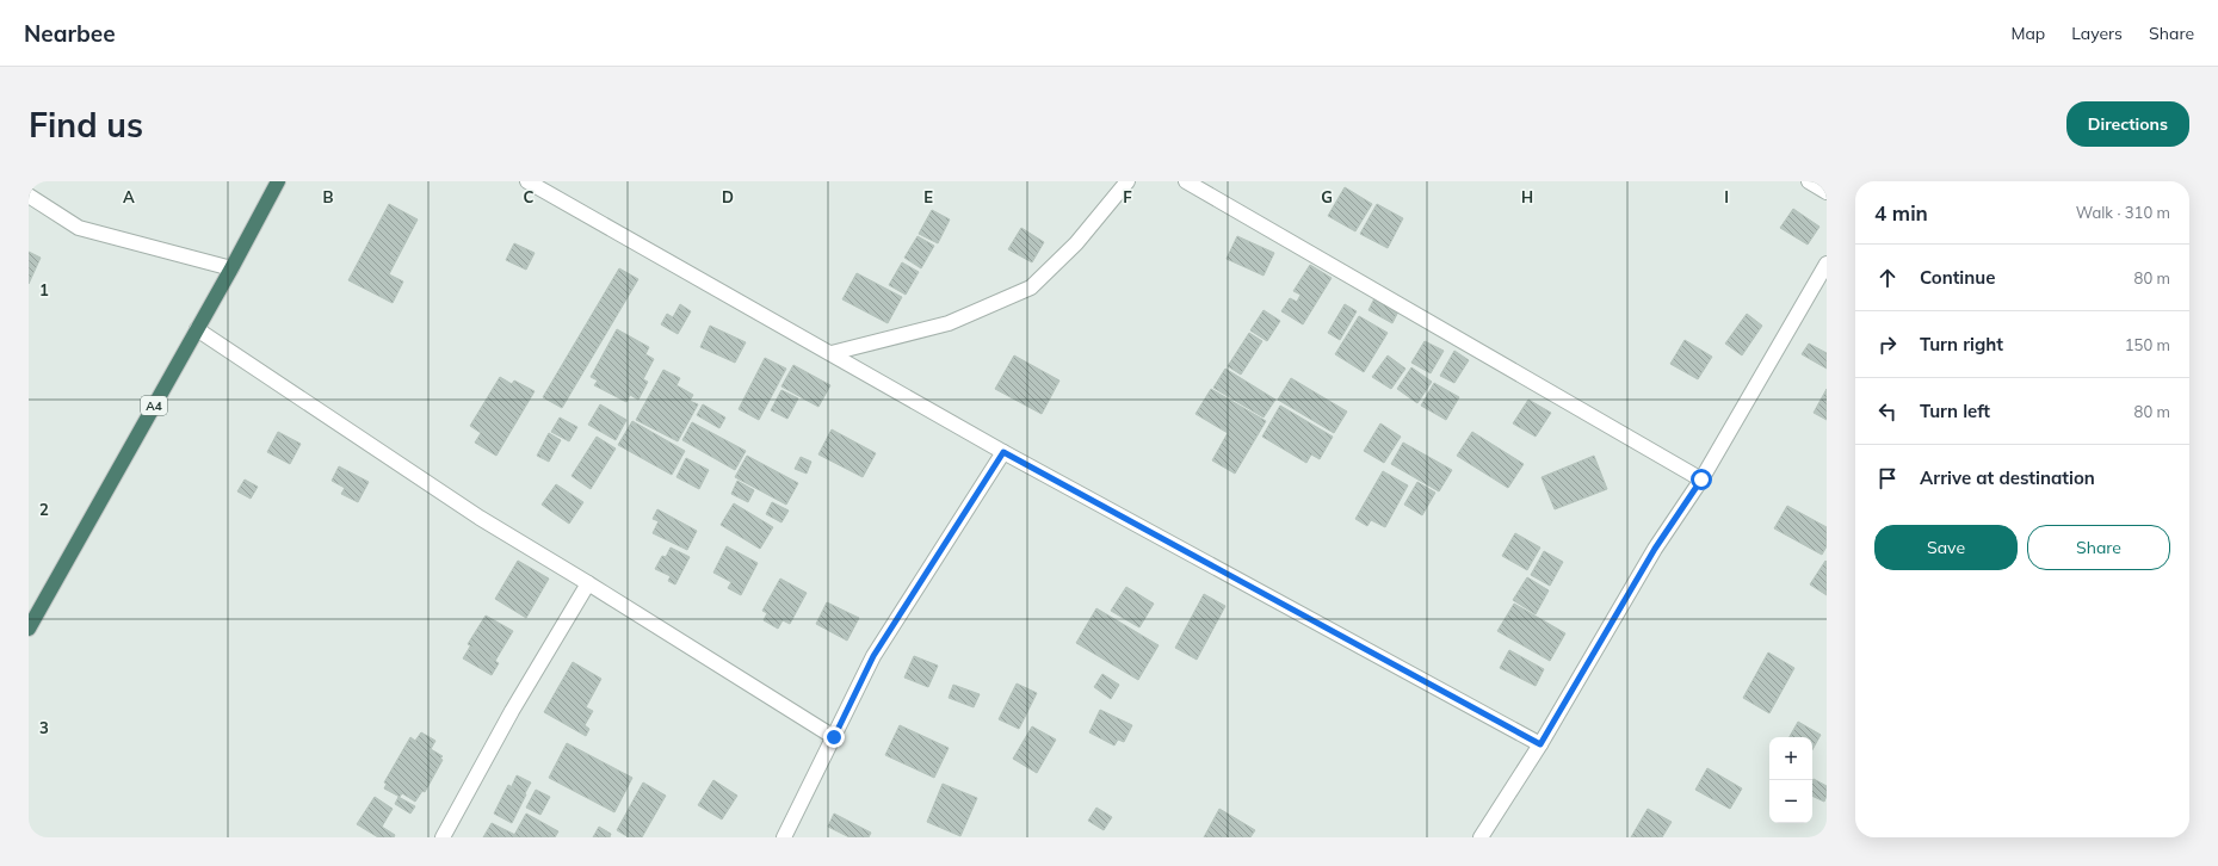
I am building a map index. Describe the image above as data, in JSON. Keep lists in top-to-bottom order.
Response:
{
  "streets": {
    "highway": ["A4"]
  },
  "page": {
    "header": "Nearbee",
    "nav": ["Map", "Layers", "Share"],
    "buttons": [
      "Directions",
      ["Save", "Share"]
    ],
    "title": "Find us",
    "heading": ["4 min", "Walk · 310 m"],
    "list": [
      ["Continue", "80 m"],
      ["Turn right", "150 m"],
      ["Turn left", "80 m"],
      "Arrive at destination"
    ],
    "map_buttons": ["+", "−"]
  },
  "grid": {
    "columns": [
      "A",
      "B",
      "C",
      "D",
      "E",
      "F",
      "G",
      "H",
      "I"
    ],
    "rows": ["1", "2", "3"]
  }
}
